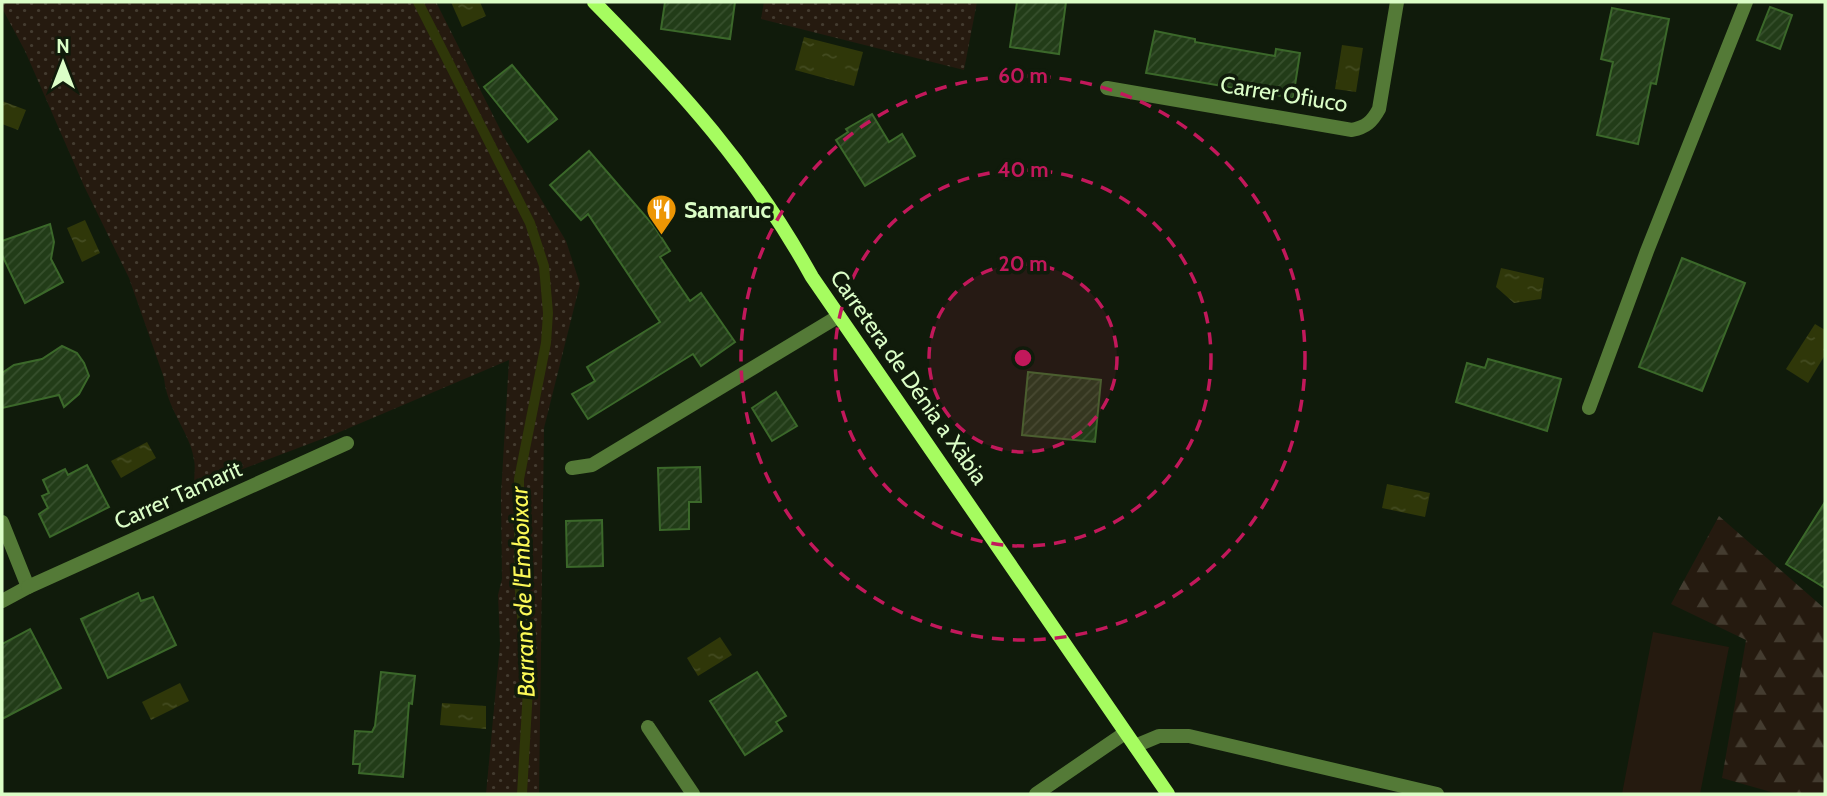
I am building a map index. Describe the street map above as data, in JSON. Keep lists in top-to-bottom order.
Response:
{
  "streets": {
    "street": ["Carrer Ofiuco", "Carretera de Dénia a Xàbia", "Carrer Tamarit"]
  },
  "water": ["Barranc de l'Emboixar"],
  "places": {
    "restaurant": ["Samaruc"]
  },
  "north": "top",
  "rings": ["60 m", "40 m", "20 m"]
}
